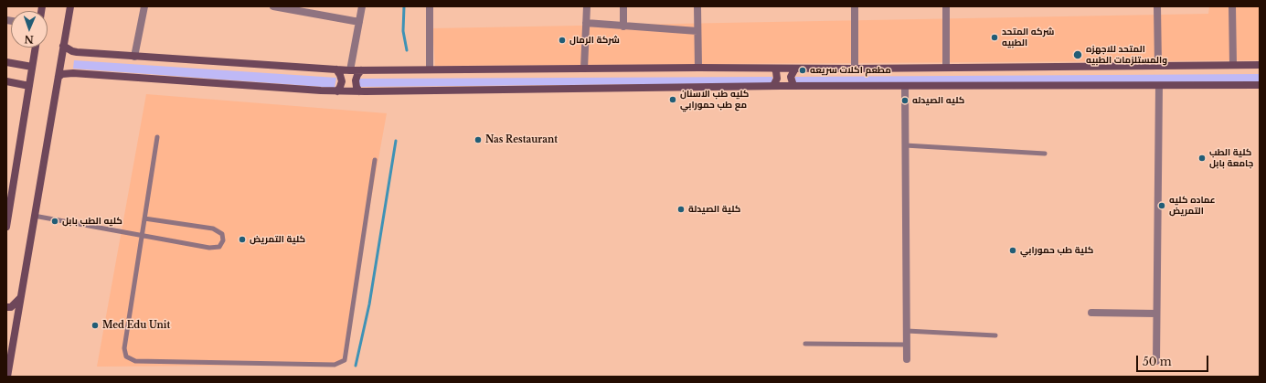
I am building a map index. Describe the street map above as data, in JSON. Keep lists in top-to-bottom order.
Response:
{
  "places": [
    "شركه المتحد الطبيه",
    "شركة الرمال",
    "المتحد للاجهزه والمستلزمات الطبيه",
    "مطعم اكلات سريعه",
    "كليه طب الاسنان مع طب حمورابي",
    "كليه الصيدله",
    "Nas Restaurant",
    "كلية الطب جامعة بابل",
    "عماده كليه التمريض",
    "كلية الصيدلة",
    "كليه الطب بابل",
    "كلية التمريض",
    "كلية طب حمورابي",
    "Med Edu Unit"
  ],
  "scale_bar": "50 m",
  "north": "bottom"
}
